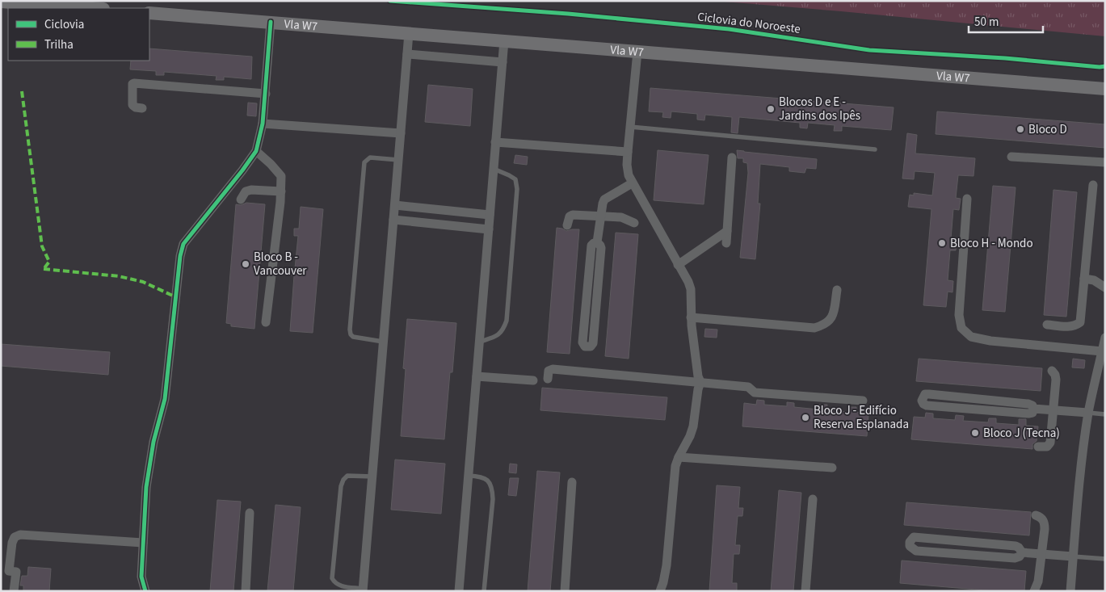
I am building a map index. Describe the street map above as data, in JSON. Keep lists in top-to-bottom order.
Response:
{
  "streets": {
    "main road": ["Vla W7"],
    "cycle path": ["Ciclovia do Noroeste"]
  },
  "places": [
    "Blocos D e E - Jardins dos Ipês",
    "Bloco D",
    "Bloco H - Mondo",
    "Bloco B - Vancouver",
    "Bloco J - Edifício Reserva Esplanada",
    "Bloco J (Tecna)"
  ],
  "legend": ["Ciclovia", "Trilha"],
  "scale_bar": "50 m"
}
